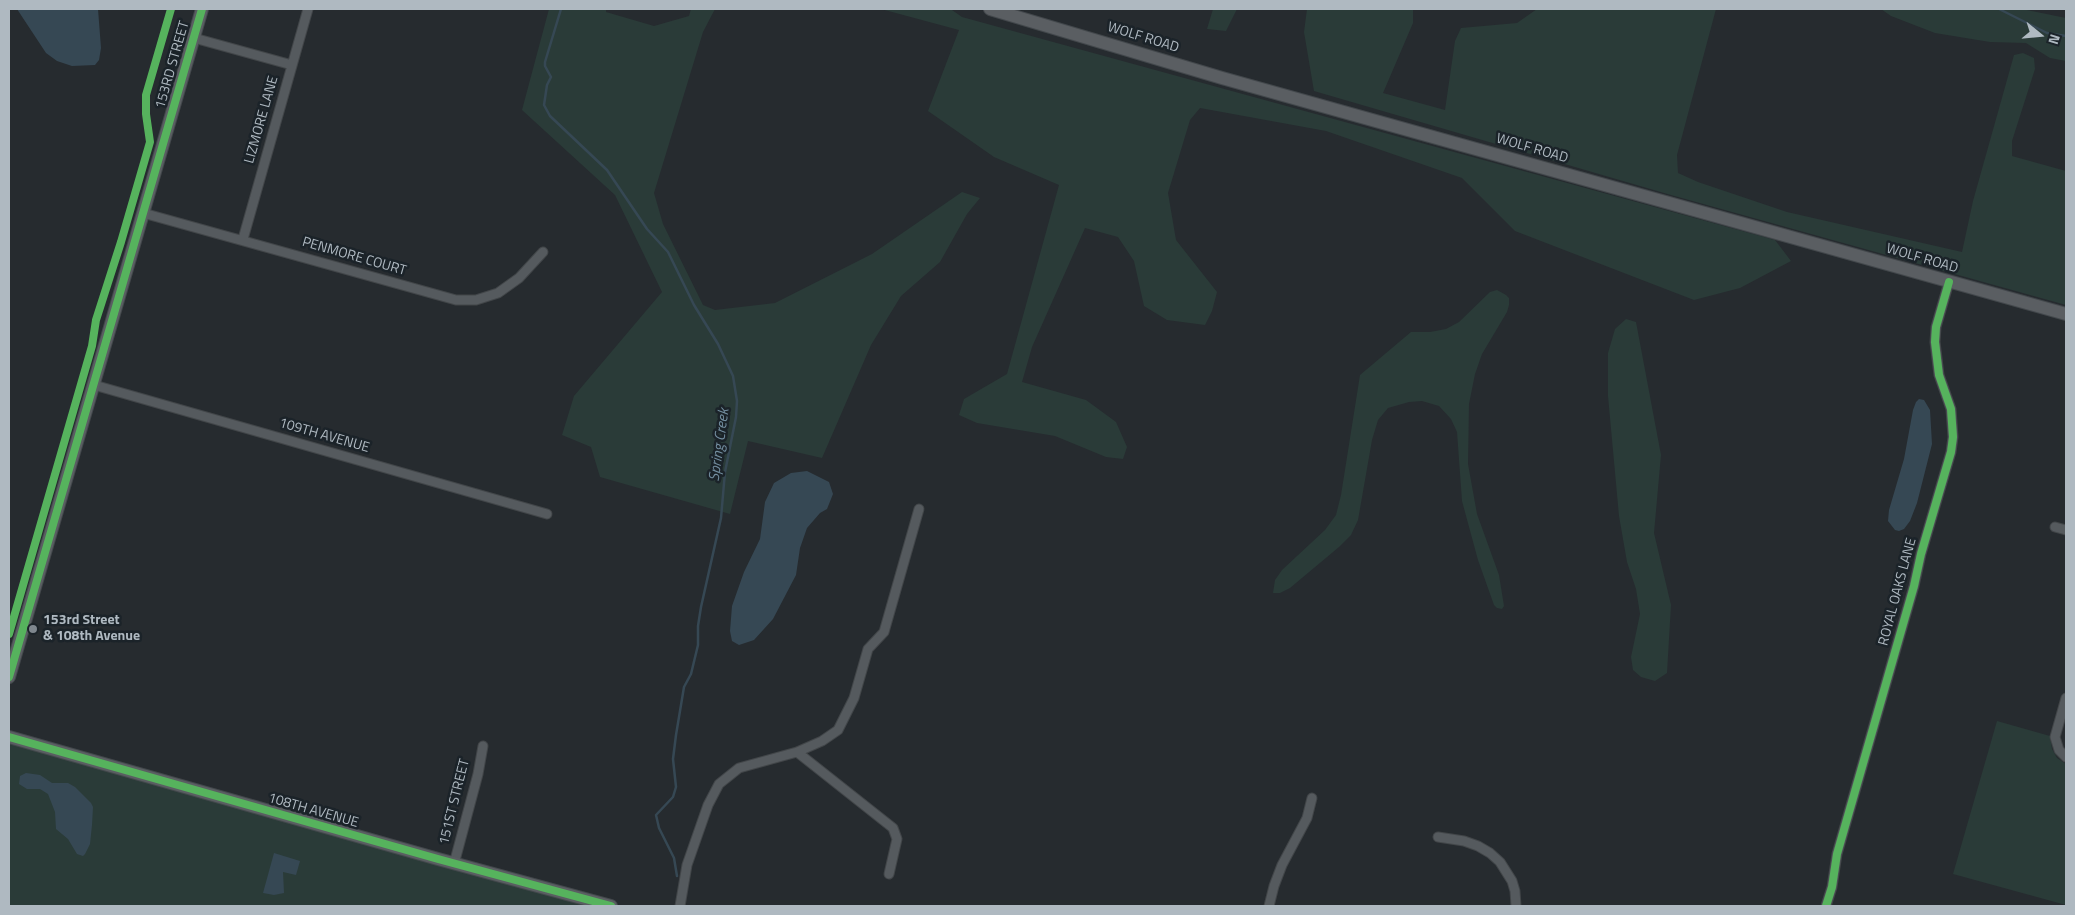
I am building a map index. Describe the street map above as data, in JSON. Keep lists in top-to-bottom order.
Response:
{
  "streets": {
    "street": [
      "WOLF ROAD",
      "153RD STREET",
      "LIZMORE LANE",
      "PENMORE COURT",
      "109TH AVENUE",
      "ROYAL OAKS LANE",
      "151ST STREET",
      "108TH AVENUE"
    ]
  },
  "crossings": [
    ["WOLF ROAD", "ROYAL OAKS LANE"],
    ["153RD STREET", "PENMORE COURT"],
    ["153RD STREET", "109TH AVENUE"],
    ["LIZMORE LANE", "PENMORE COURT"],
    ["151ST STREET", "108TH AVENUE"]
  ],
  "water": ["Spring Creek"],
  "places": ["153rd Street & 108th Avenue"],
  "north": "right"
}
